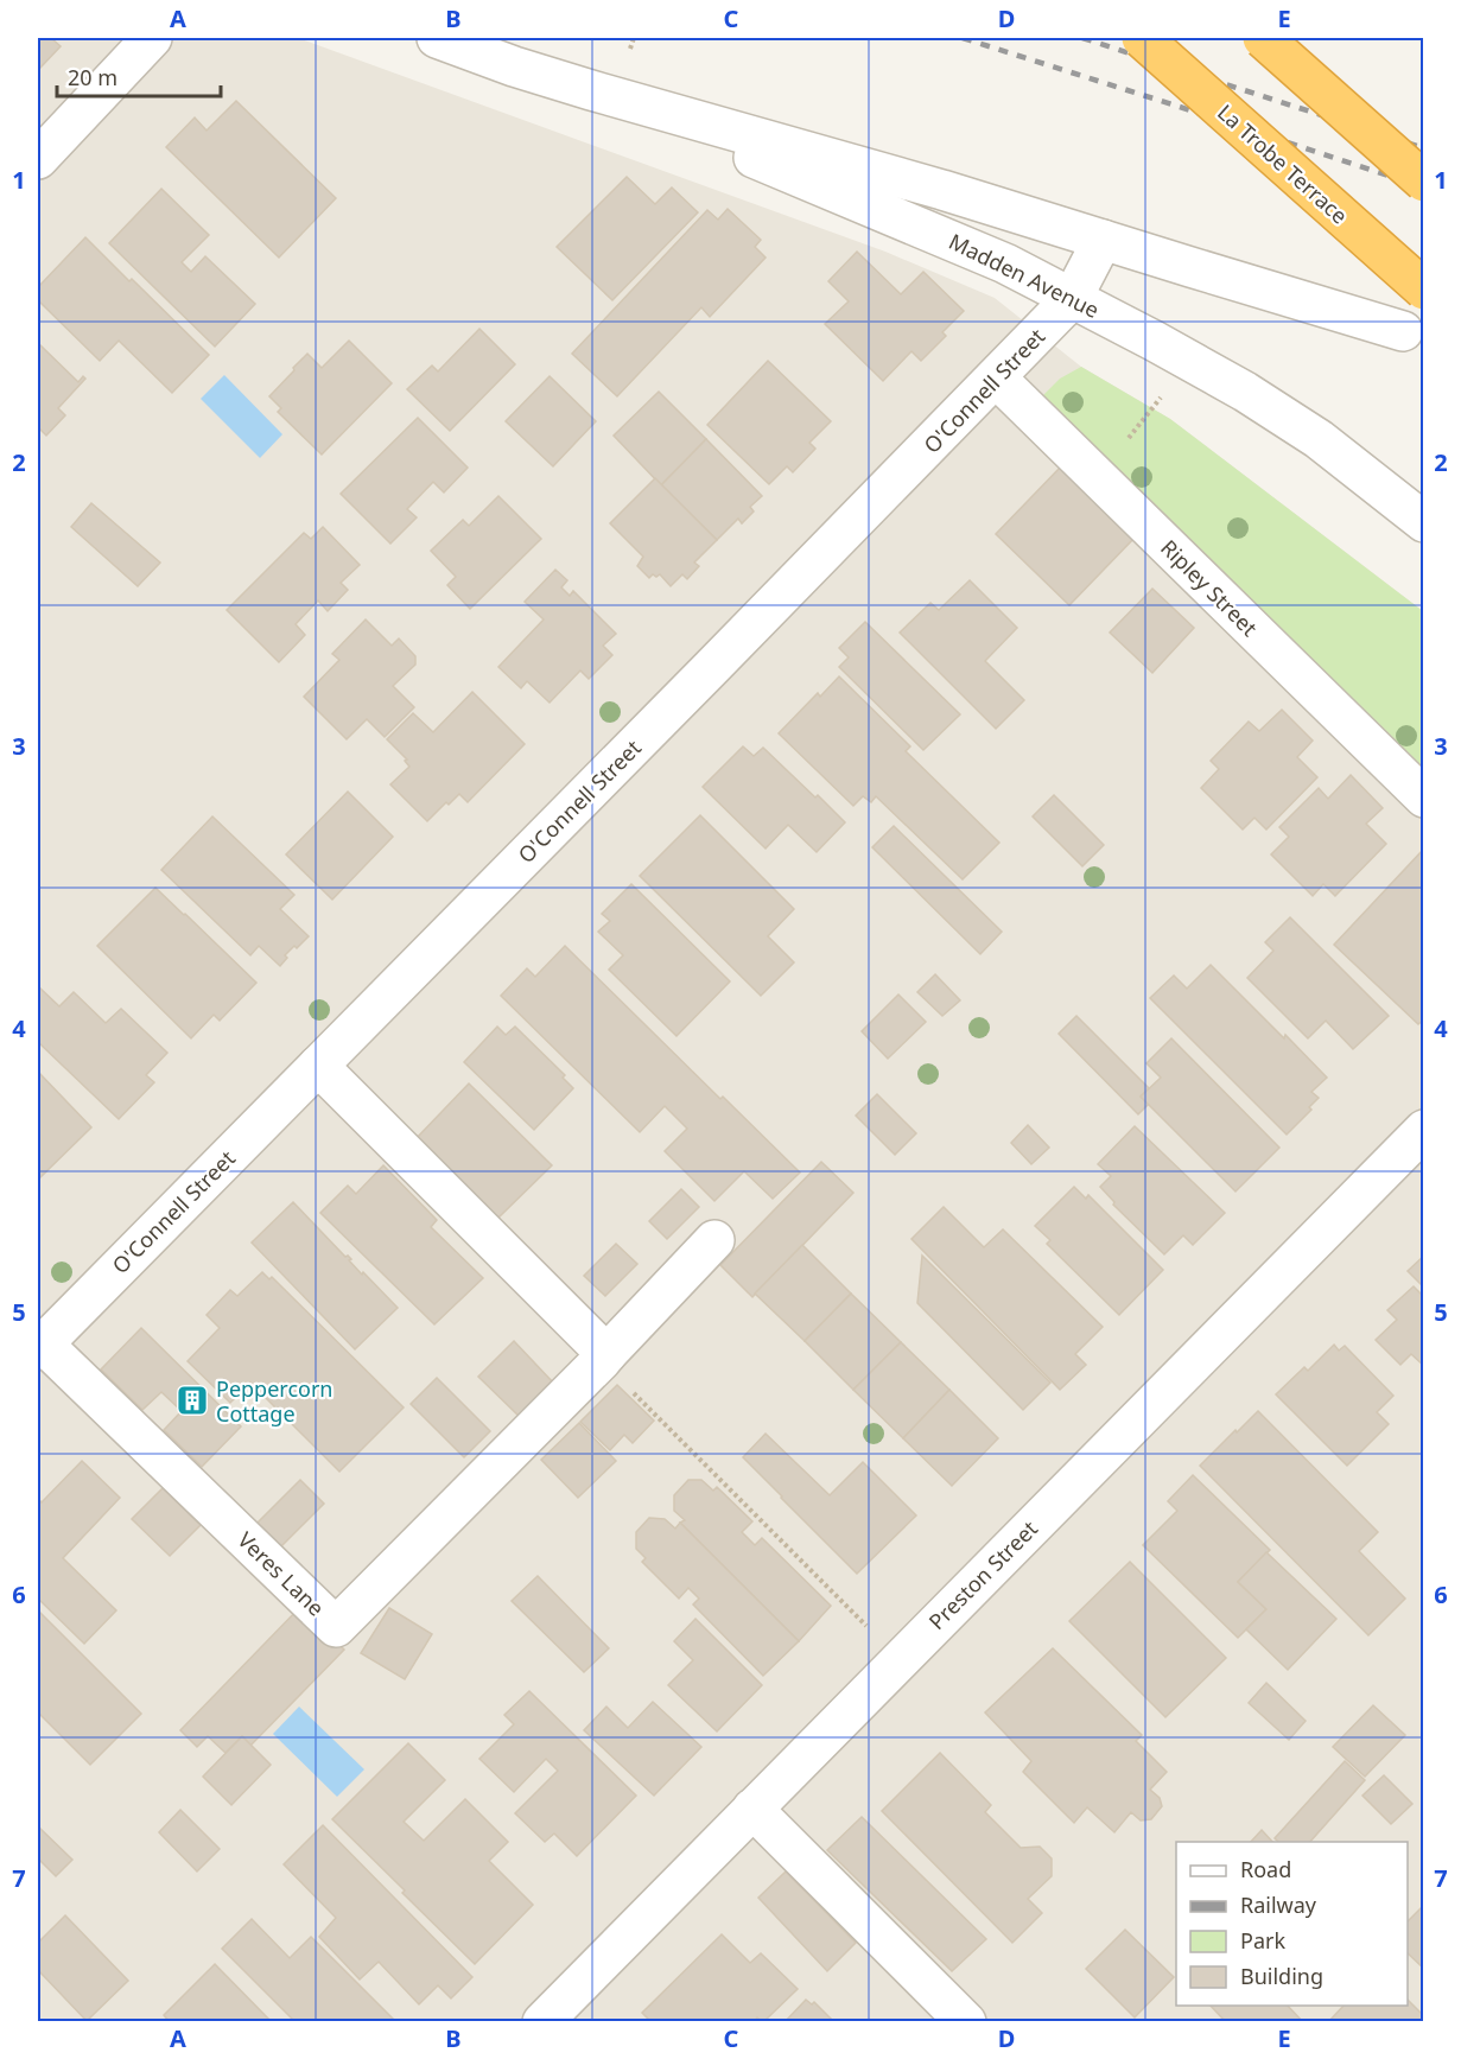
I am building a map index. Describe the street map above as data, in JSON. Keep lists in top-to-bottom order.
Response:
{
  "streets": {
    "highway": ["La Trobe Terrace"],
    "street": [
      "Madden Avenue",
      "O'Connell Street",
      "Ripley Street",
      "Veres Lane",
      "Preston Street"
    ]
  },
  "crossings": [
    ["Madden Avenue", "O'Connell Street"],
    ["O'Connell Street", "Ripley Street"],
    ["O'Connell Street", "Veres Lane"]
  ],
  "places": {
    "building": ["Peppercorn Cottage"]
  },
  "legend": [
    "Road",
    "Railway",
    "Park",
    "Building"
  ],
  "scale_bar": "20 m",
  "grid": {
    "columns": [
      "A",
      "B",
      "C",
      "D",
      "E"
    ],
    "rows": [
      "1",
      "2",
      "3",
      "4",
      "5",
      "6",
      "7"
    ]
  }
}
